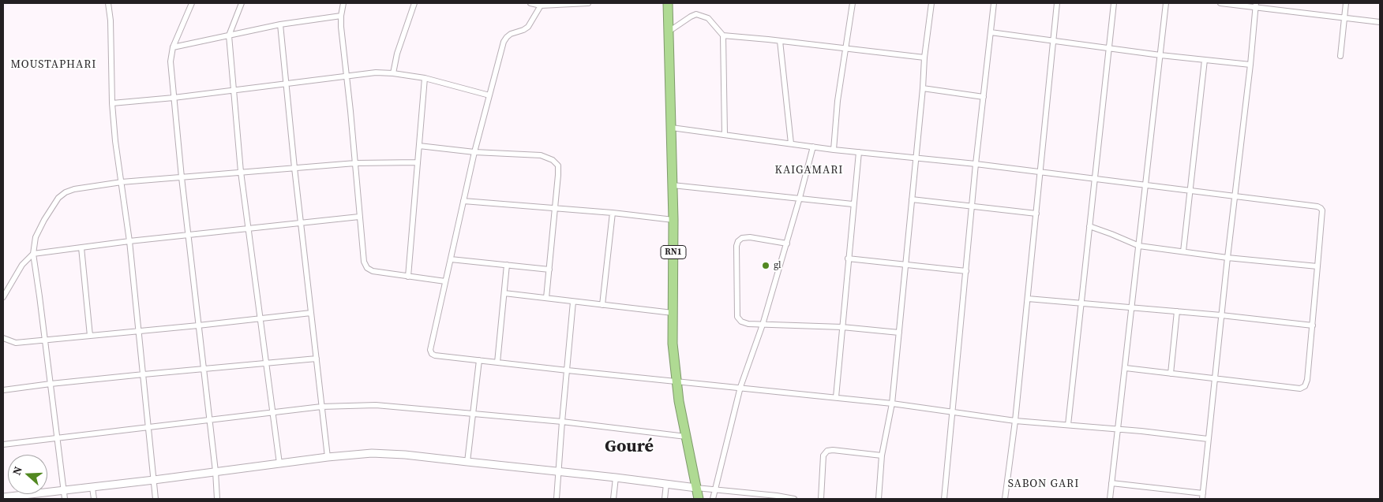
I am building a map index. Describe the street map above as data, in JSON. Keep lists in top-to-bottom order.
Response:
{
  "streets": {
    "highway": ["RN1"]
  },
  "districts": [
    "MOUSTAPHARI",
    "KAIGAMARI",
    "Gouré",
    "SABON GARI"
  ],
  "places": ["gl"],
  "north": "left"
}
